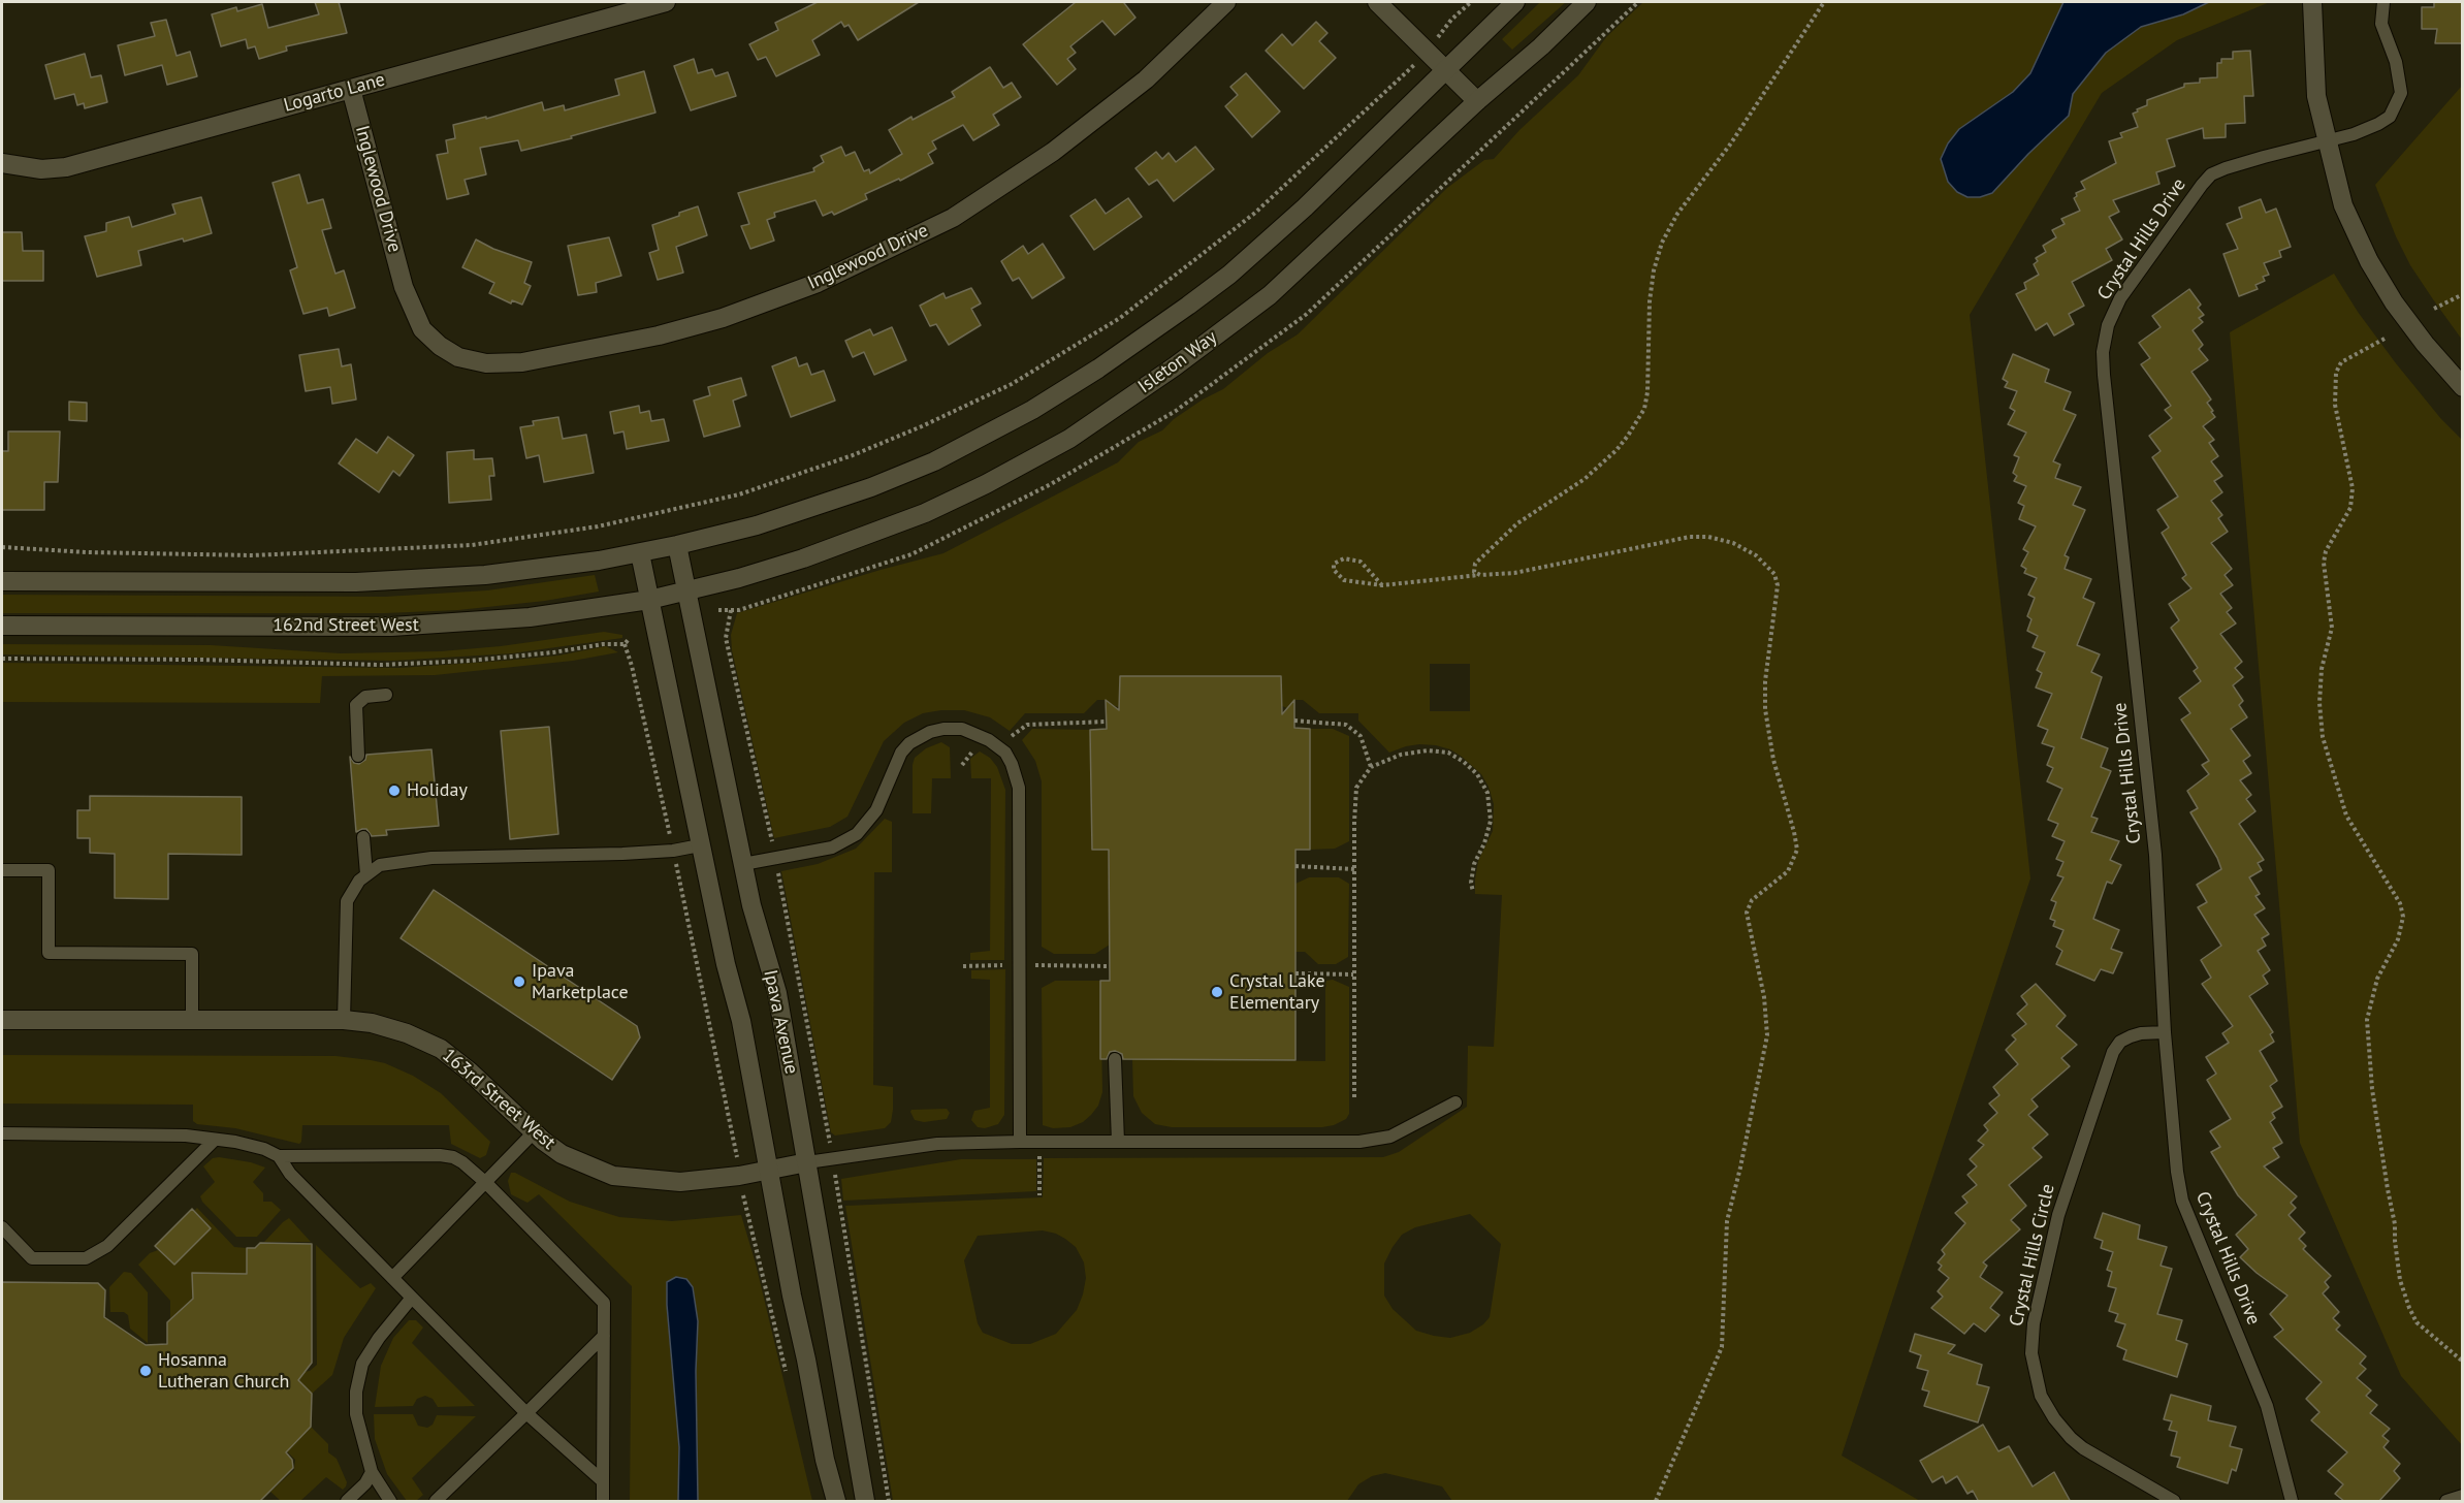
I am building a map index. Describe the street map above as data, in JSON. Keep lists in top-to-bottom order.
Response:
{
  "streets": {
    "street": [
      "Logarto Lane",
      "Inglewood Drive",
      "Isleton Way",
      "162nd Street West",
      "Ipava Avenue",
      "163rd Street West"
    ],
    "lane": ["Crystal Hills Drive", "Crystal Hills Circle"]
  },
  "crossings": [
    ["Logarto Lane", "Inglewood Drive"],
    ["Crystal Hills Drive", "Crystal Hills Circle"],
    ["Isleton Way", "162nd Street West"],
    ["Isleton Way", "Ipava Avenue"],
    ["162nd Street West", "Ipava Avenue"],
    ["Ipava Avenue", "163rd Street West"]
  ],
  "places": [
    "Holiday",
    "Ipava Marketplace",
    "Crystal Lake Elementary",
    "Hosanna Lutheran Church"
  ]
}
